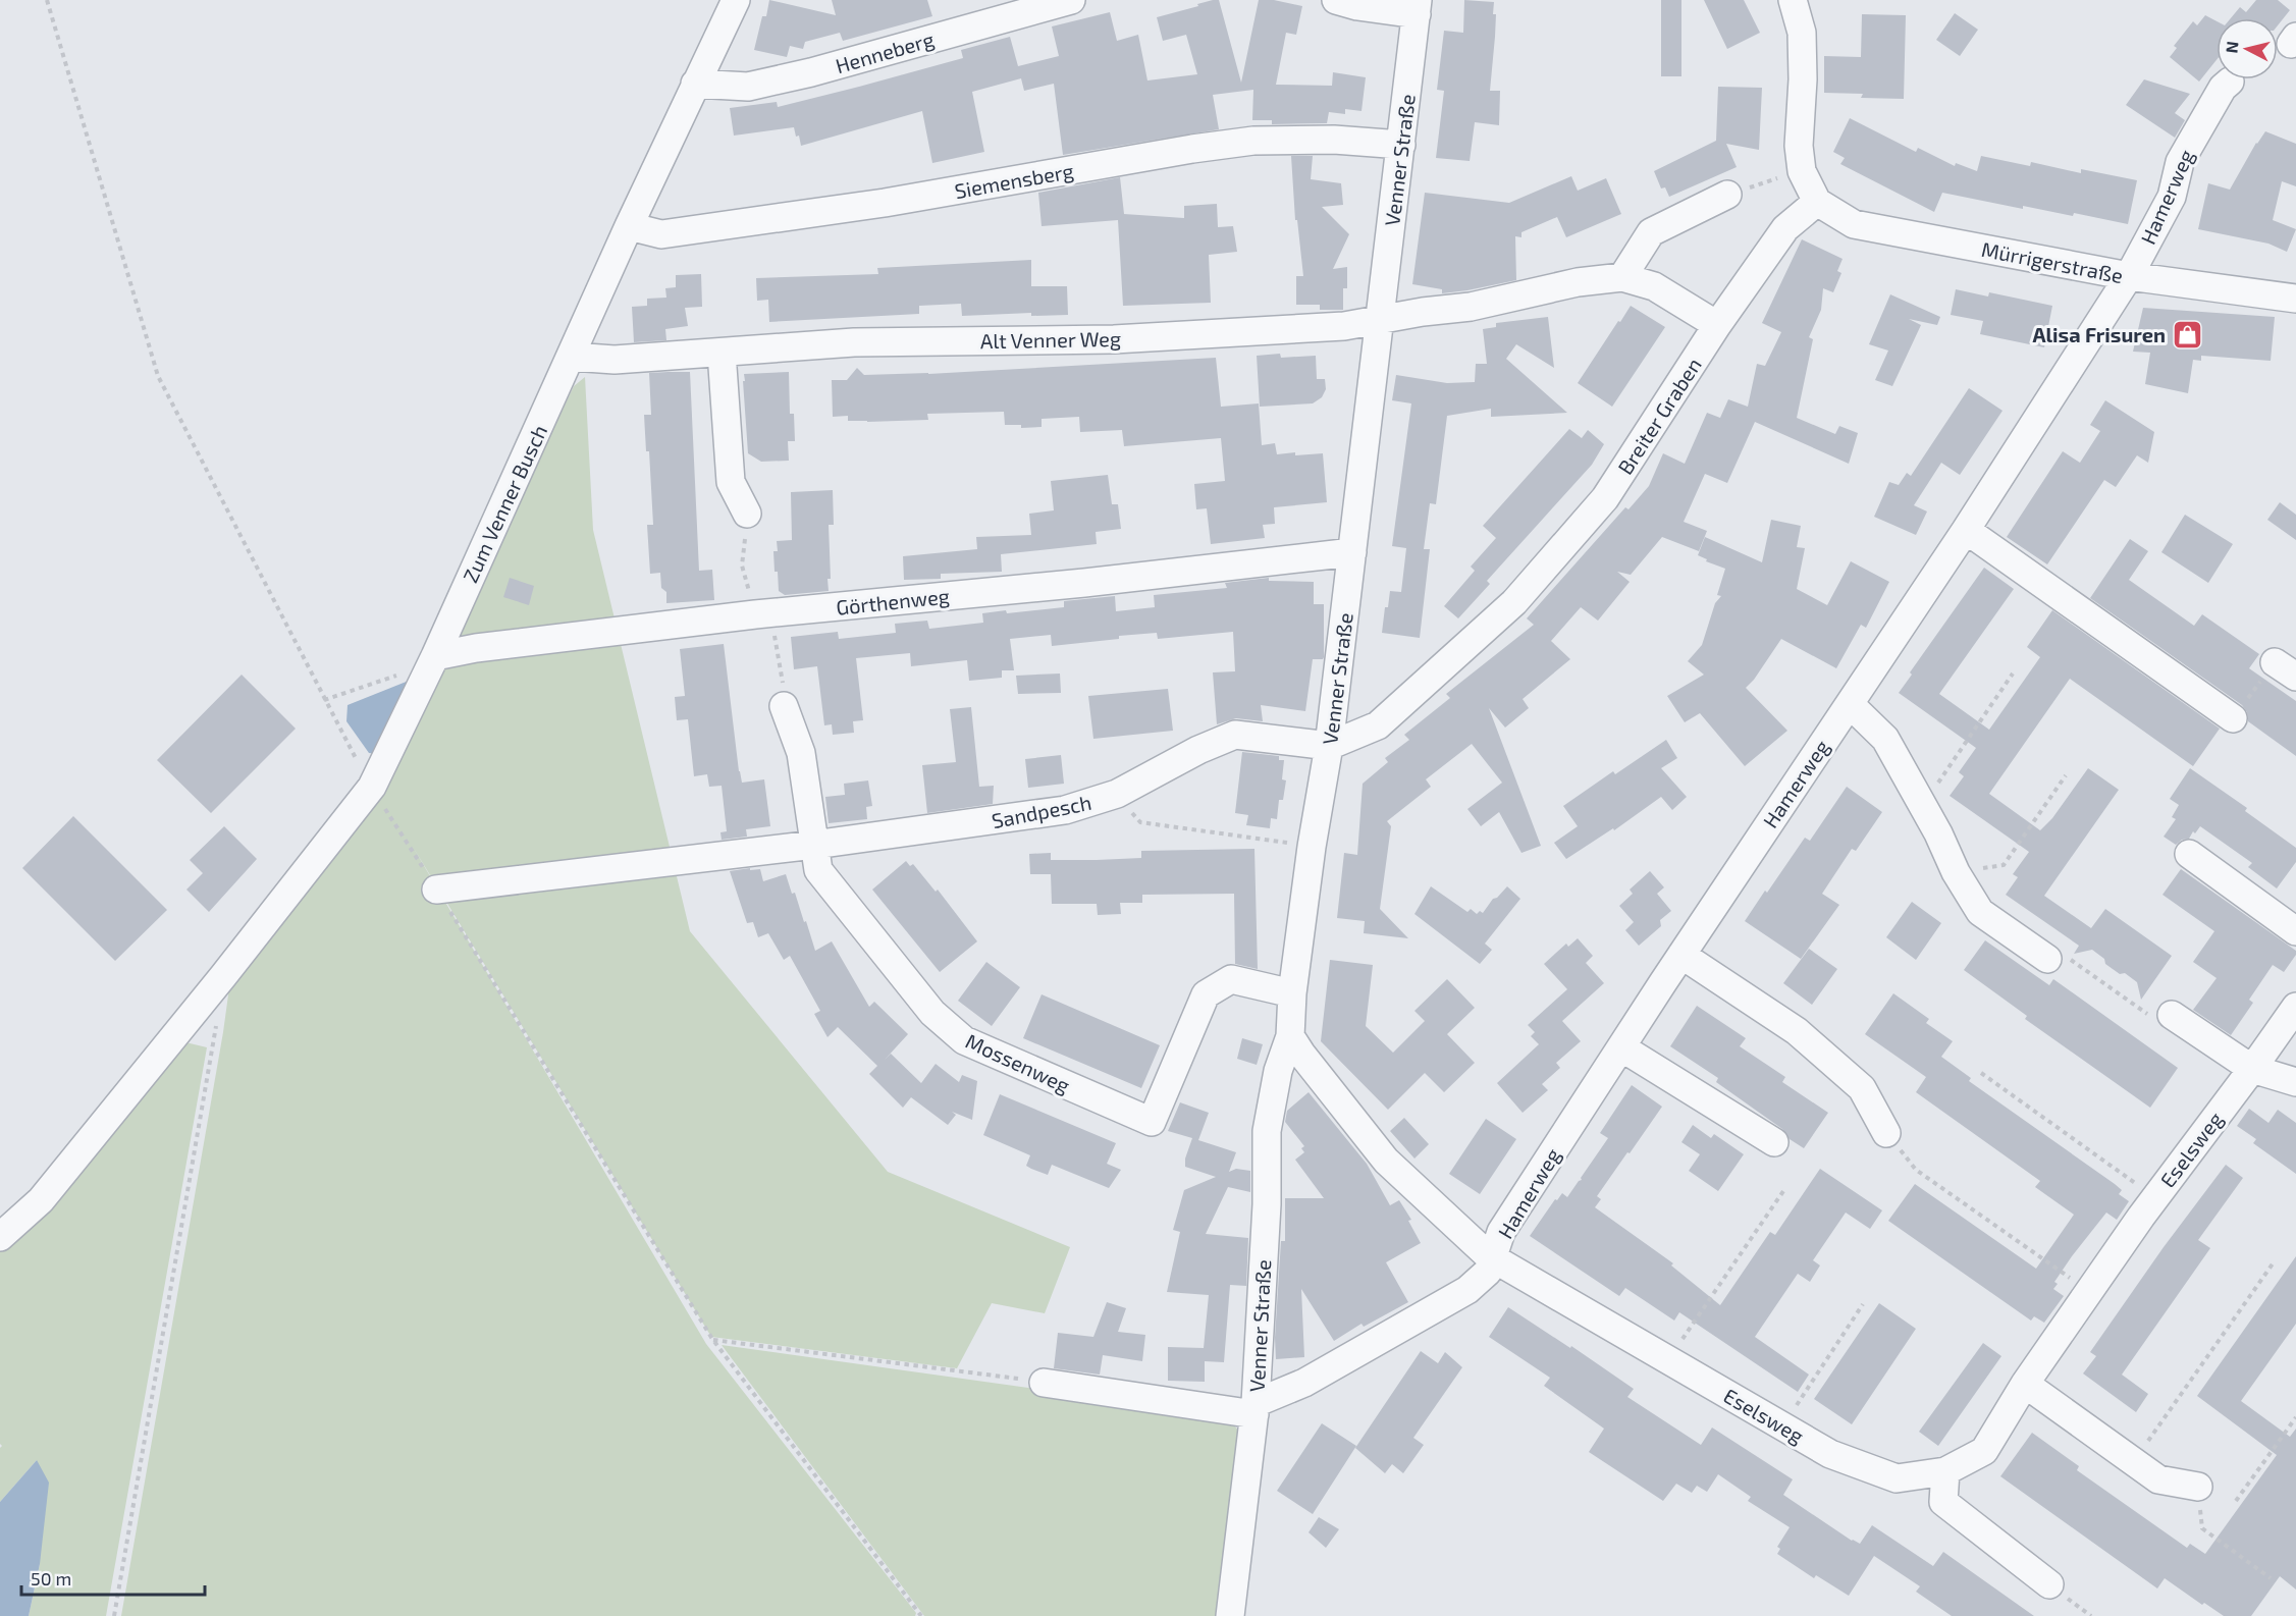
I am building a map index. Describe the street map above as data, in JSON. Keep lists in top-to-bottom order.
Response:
{
  "streets": {
    "street": [
      "Henneberg",
      "Venner Straße",
      "Siemensberg",
      "Hamerweg",
      "Mürrigerstraße",
      "Alt Venner Weg",
      "Breiter Graben",
      "Zum Venner Busch",
      "Görthenweg",
      "Sandpesch",
      "Mossenweg",
      "Eselsweg"
    ]
  },
  "crossings": [
    ["Henneberg", "Zum Venner Busch"],
    ["Venner Straße", "Siemensberg"],
    ["Venner Straße", "Hamerweg"],
    ["Venner Straße", "Alt Venner Weg"],
    ["Venner Straße", "Breiter Graben"],
    ["Venner Straße", "Görthenweg"],
    ["Venner Straße", "Sandpesch"],
    ["Venner Straße", "Mossenweg"],
    ["Siemensberg", "Zum Venner Busch"],
    ["Hamerweg", "Mürrigerstraße"],
    ["Hamerweg", "Eselsweg"],
    ["Mürrigerstraße", "Breiter Graben"],
    ["Alt Venner Weg", "Zum Venner Busch"],
    ["Breiter Graben", "Sandpesch"],
    ["Zum Venner Busch", "Görthenweg"],
    ["Sandpesch", "Mossenweg"]
  ],
  "places": {
    "shop": ["Alisa Frisuren"]
  },
  "scale_bar": "50 m",
  "north": "left"
}
